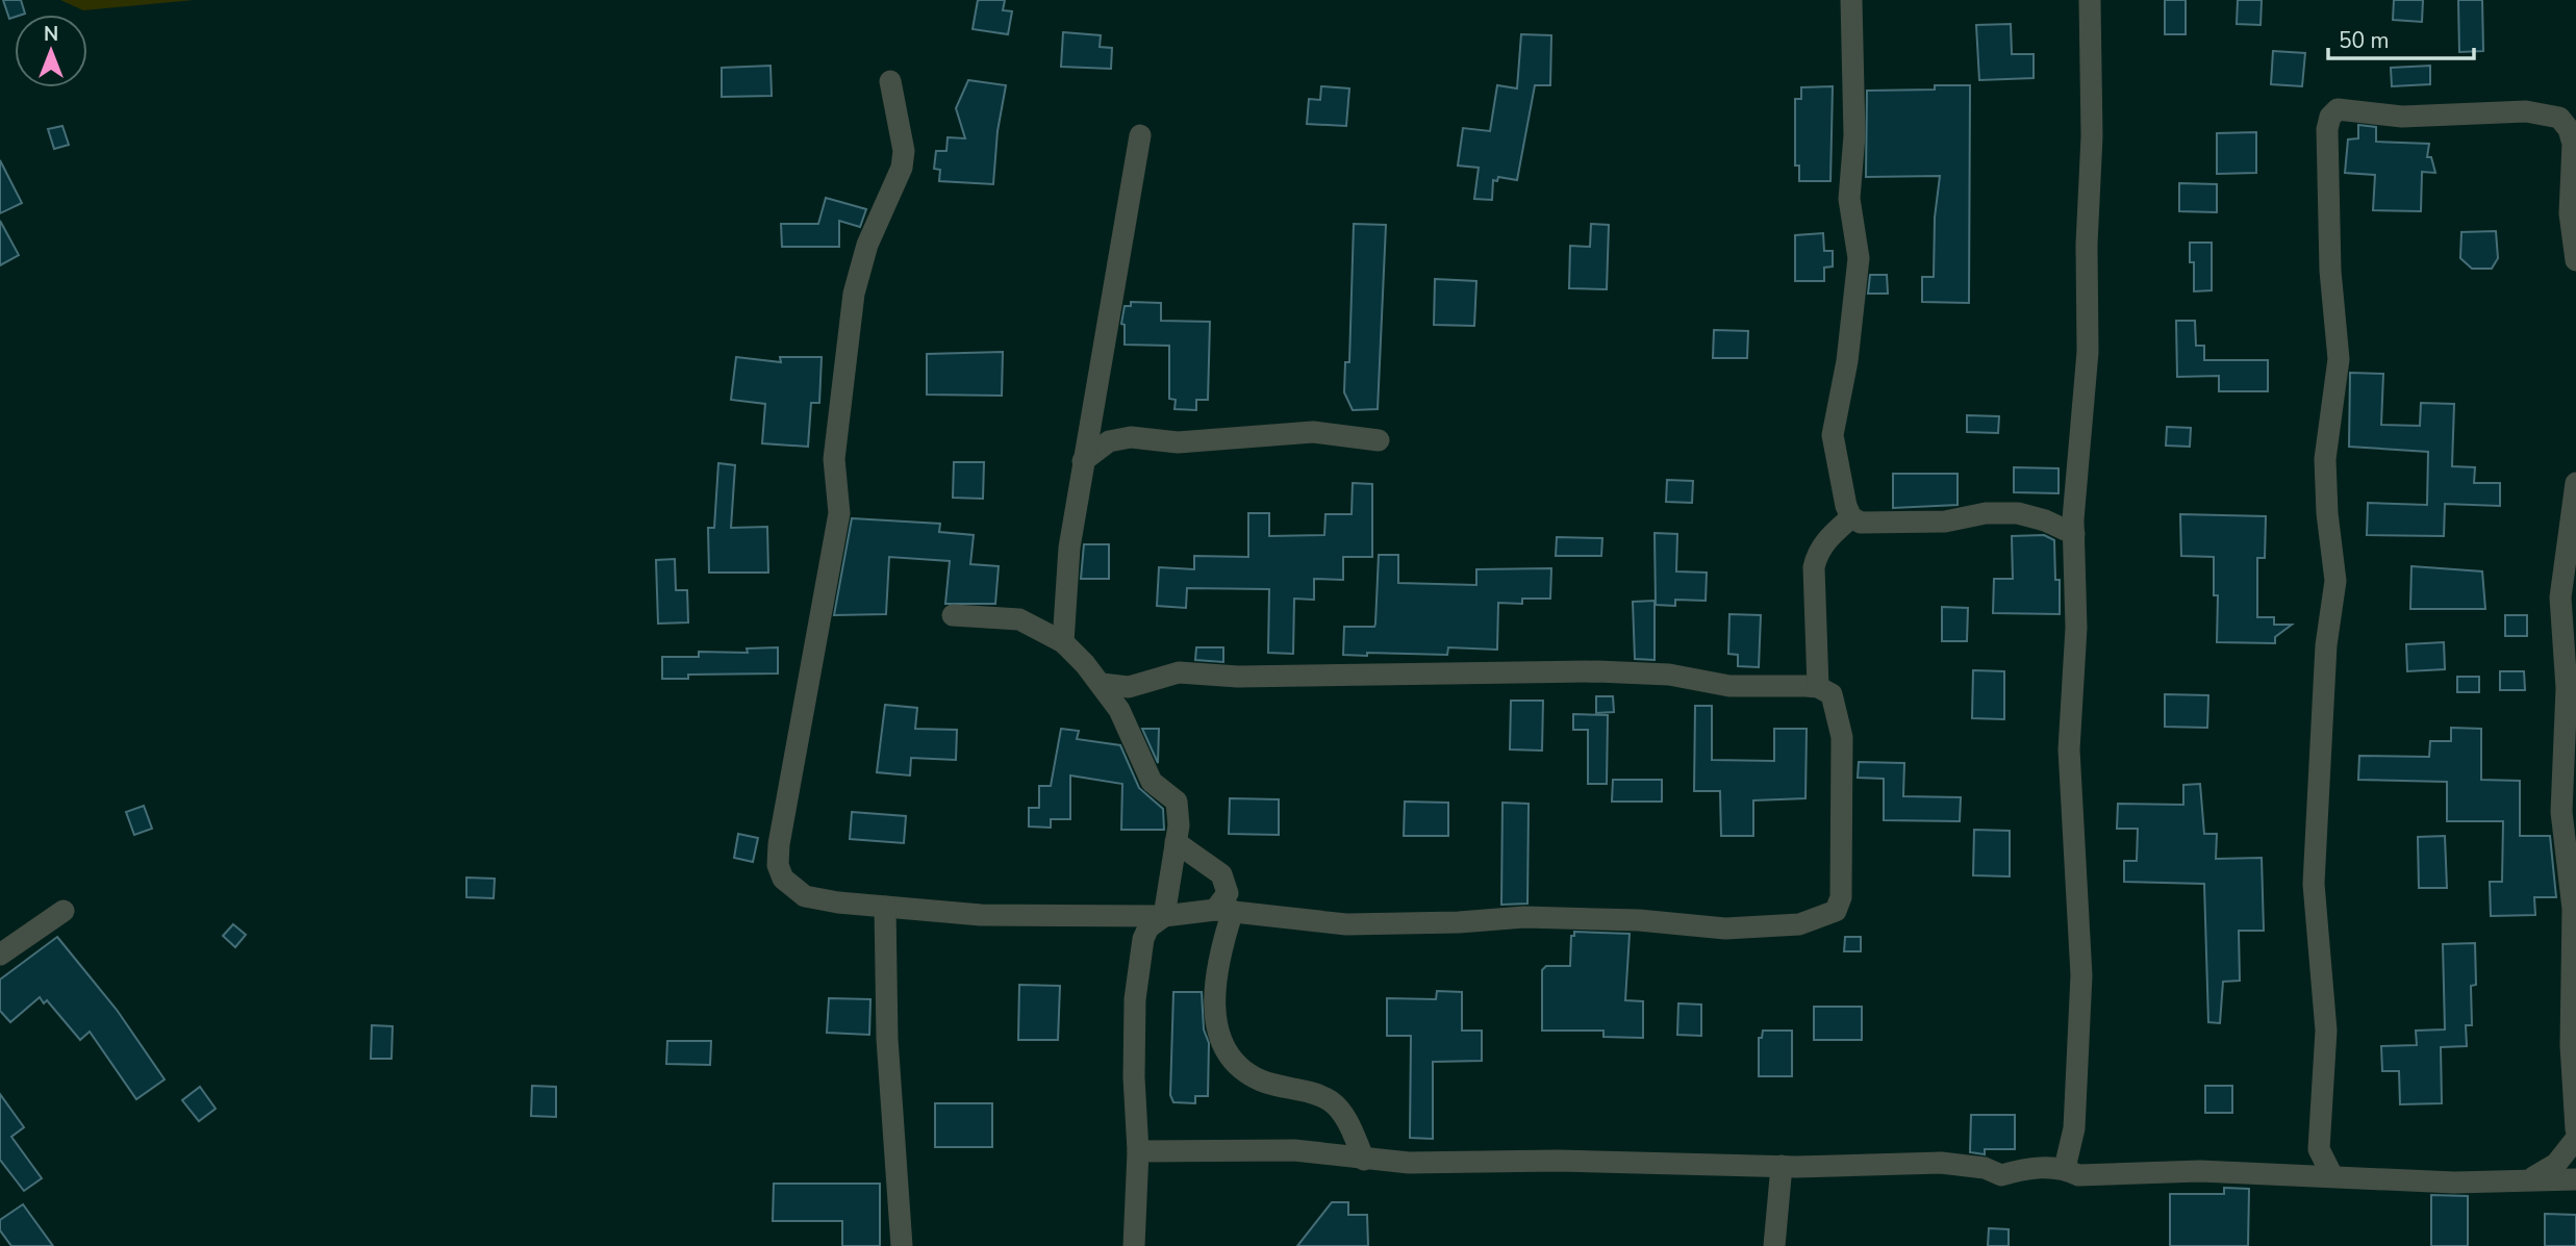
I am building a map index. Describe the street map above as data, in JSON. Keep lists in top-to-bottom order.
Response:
{
  "scale_bar": "50 m",
  "north": "top"
}
